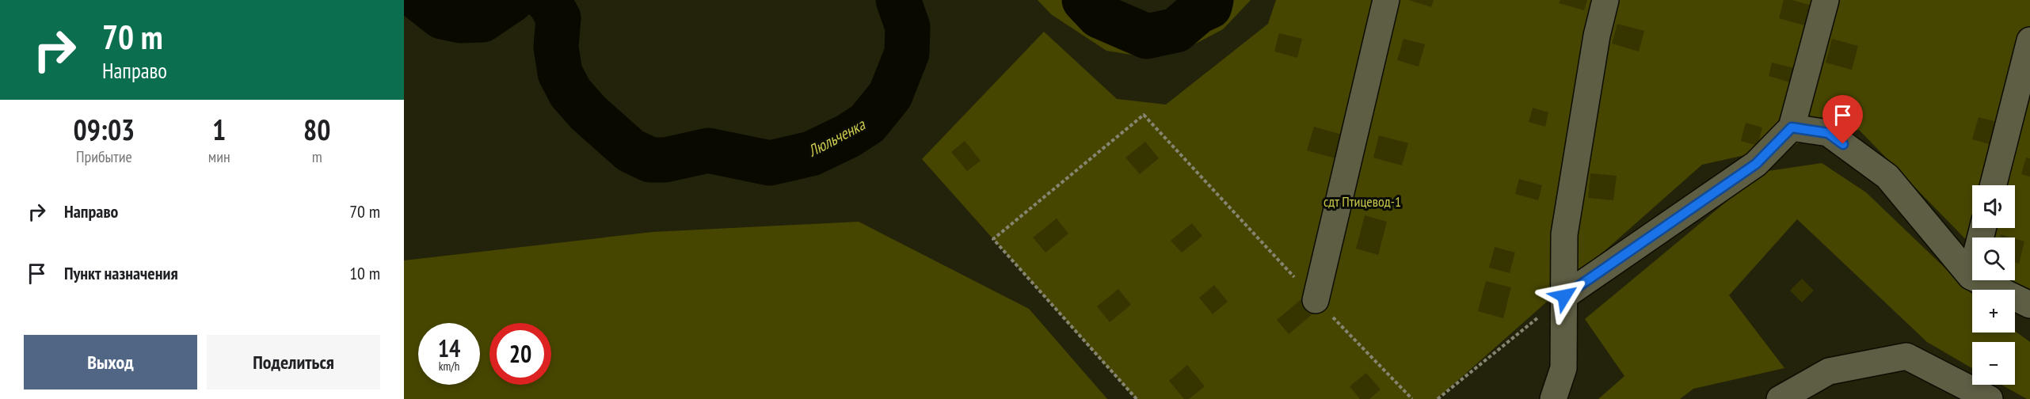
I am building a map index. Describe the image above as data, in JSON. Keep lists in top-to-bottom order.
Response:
{
  "water": ["Люльченка"],
  "parks": ["сдт Птицевод-1"],
  "page": {
    "turn": ["70 m", "Направо"],
    "eta": [
      "09:03",
      "Прибытие",
      "1",
      "мин",
      "80",
      "m"
    ],
    "list": [
      {
        "name": "Направо",
        "value": "70 m"
      },
      {
        "name": "Пункт назначения",
        "value": "10 m"
      }
    ],
    "map_buttons": ["+", "−"],
    "speed": "14 km/h",
    "limit": "20",
    "buttons": ["Выход", "Поделиться"]
  }
}
